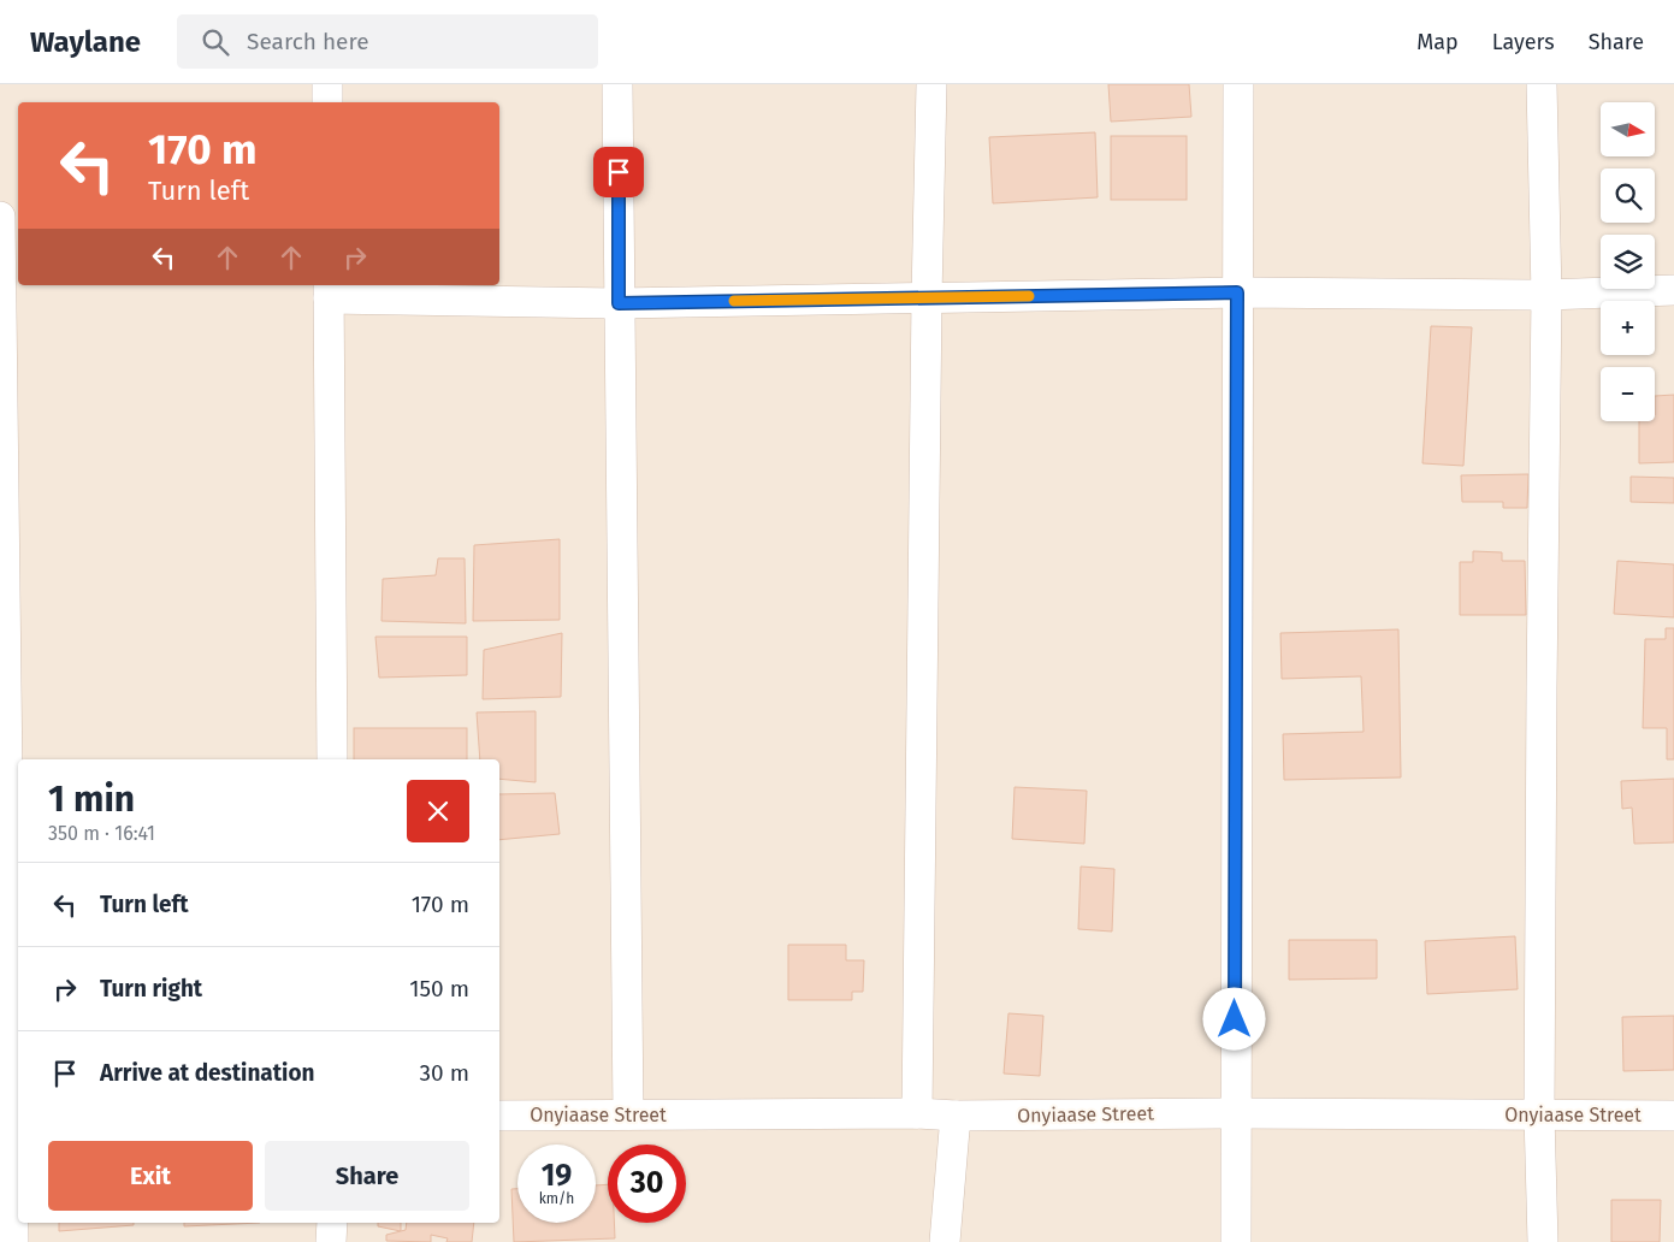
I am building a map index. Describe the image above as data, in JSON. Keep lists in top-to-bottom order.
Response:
{
  "streets": {
    "street": ["Onyiaase Street"]
  },
  "north": "right",
  "page": {
    "header": "Waylane",
    "search": "Search here",
    "nav": ["Map", "Layers", "Share"],
    "map_buttons": ["+", "−"],
    "turn": ["170 m", "Turn left"],
    "heading": ["1 min", "350 m · 16:41"],
    "list": [
      {
        "name": "Turn left",
        "value": "170 m"
      },
      {
        "name": "Turn right",
        "value": "150 m"
      },
      {
        "name": "Arrive at destination",
        "value": "30 m"
      }
    ],
    "buttons": ["Exit", "Share"],
    "speed": "19 km/h",
    "limit": "30"
  }
}
